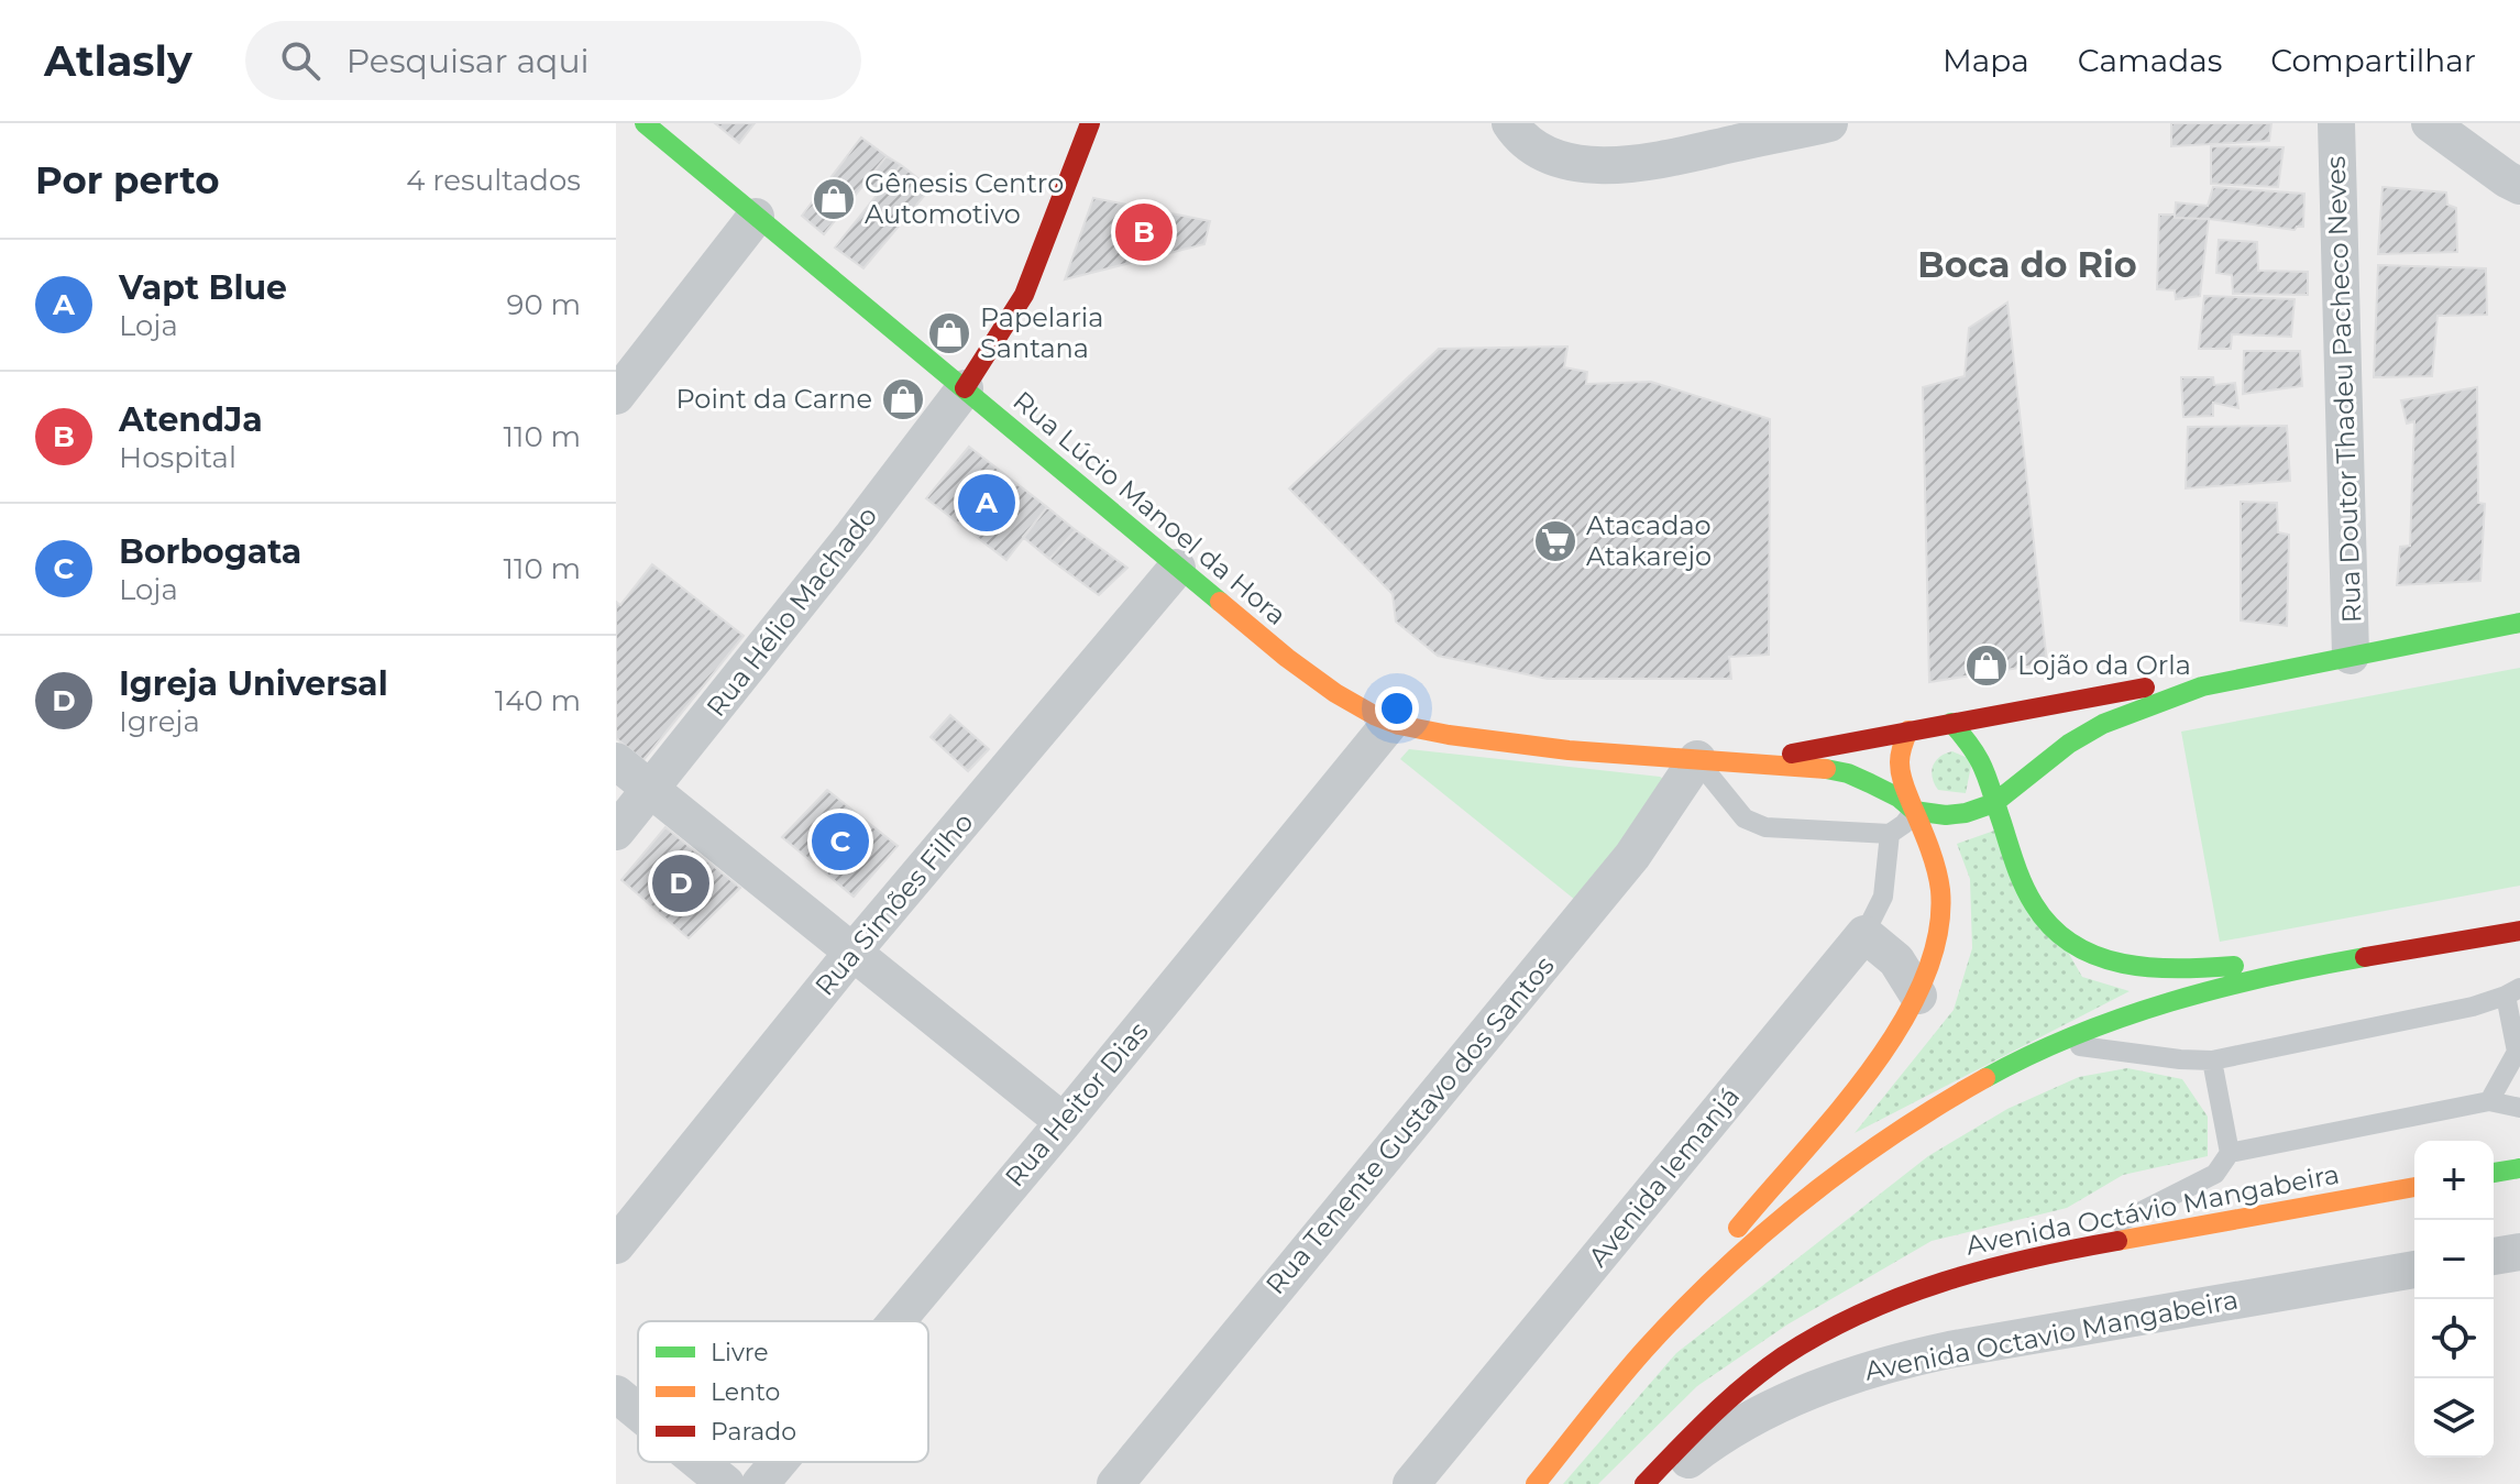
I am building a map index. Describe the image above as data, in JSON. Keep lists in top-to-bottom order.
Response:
{
  "streets": {
    "main road": ["Rua Lúcio Manoel da Hora", "Avenida Octávio Mangabeira"],
    "street": [
      "Rua Doutor Thadeu Pacheco Neves",
      "Rua Hélio Machado",
      "Rua Simões Filho",
      "Rua Heitor Dias",
      "Rua Tenente Gustavo dos Santos",
      "Avenida Iemanjá",
      "Avenida Octavio Mangabeira"
    ]
  },
  "crossings": [
    ["Rua Lúcio Manoel da Hora", "Rua Hélio Machado"],
    ["Rua Lúcio Manoel da Hora", "Rua Simões Filho"],
    ["Rua Lúcio Manoel da Hora", "Rua Heitor Dias"],
    ["Rua Lúcio Manoel da Hora", "Rua Tenente Gustavo dos Santos"]
  ],
  "districts": ["Boca do Rio"],
  "places": {
    "shop": [
      "Gênesis Centro Automotivo",
      "Papelaria Santana",
      "Point da Carne",
      "Lojão da Orla"
    ],
    "supermarket": ["Atacadao Atakarejo"]
  },
  "legend": ["Livre", "Lento", "Parado"],
  "page": {
    "header": "Atlasly",
    "search": "Pesquisar aqui",
    "nav": ["Mapa", "Camadas", "Compartilhar"],
    "heading": ["Por perto", "4 resultados"],
    "pins": [
      "B",
      "A",
      "C",
      "D"
    ],
    "list": [
      {
        "mark": "A",
        "name": "Vapt Blue",
        "note": "Loja",
        "value": "90 m"
      },
      {
        "mark": "B",
        "name": "AtendJa",
        "note": "Hospital",
        "value": "110 m"
      },
      {
        "mark": "C",
        "name": "Borbogata",
        "note": "Loja",
        "value": "110 m"
      },
      {
        "mark": "D",
        "name": "Igreja Universal",
        "note": "Igreja",
        "value": "140 m"
      }
    ],
    "map_buttons": ["+", "−"]
  }
}
